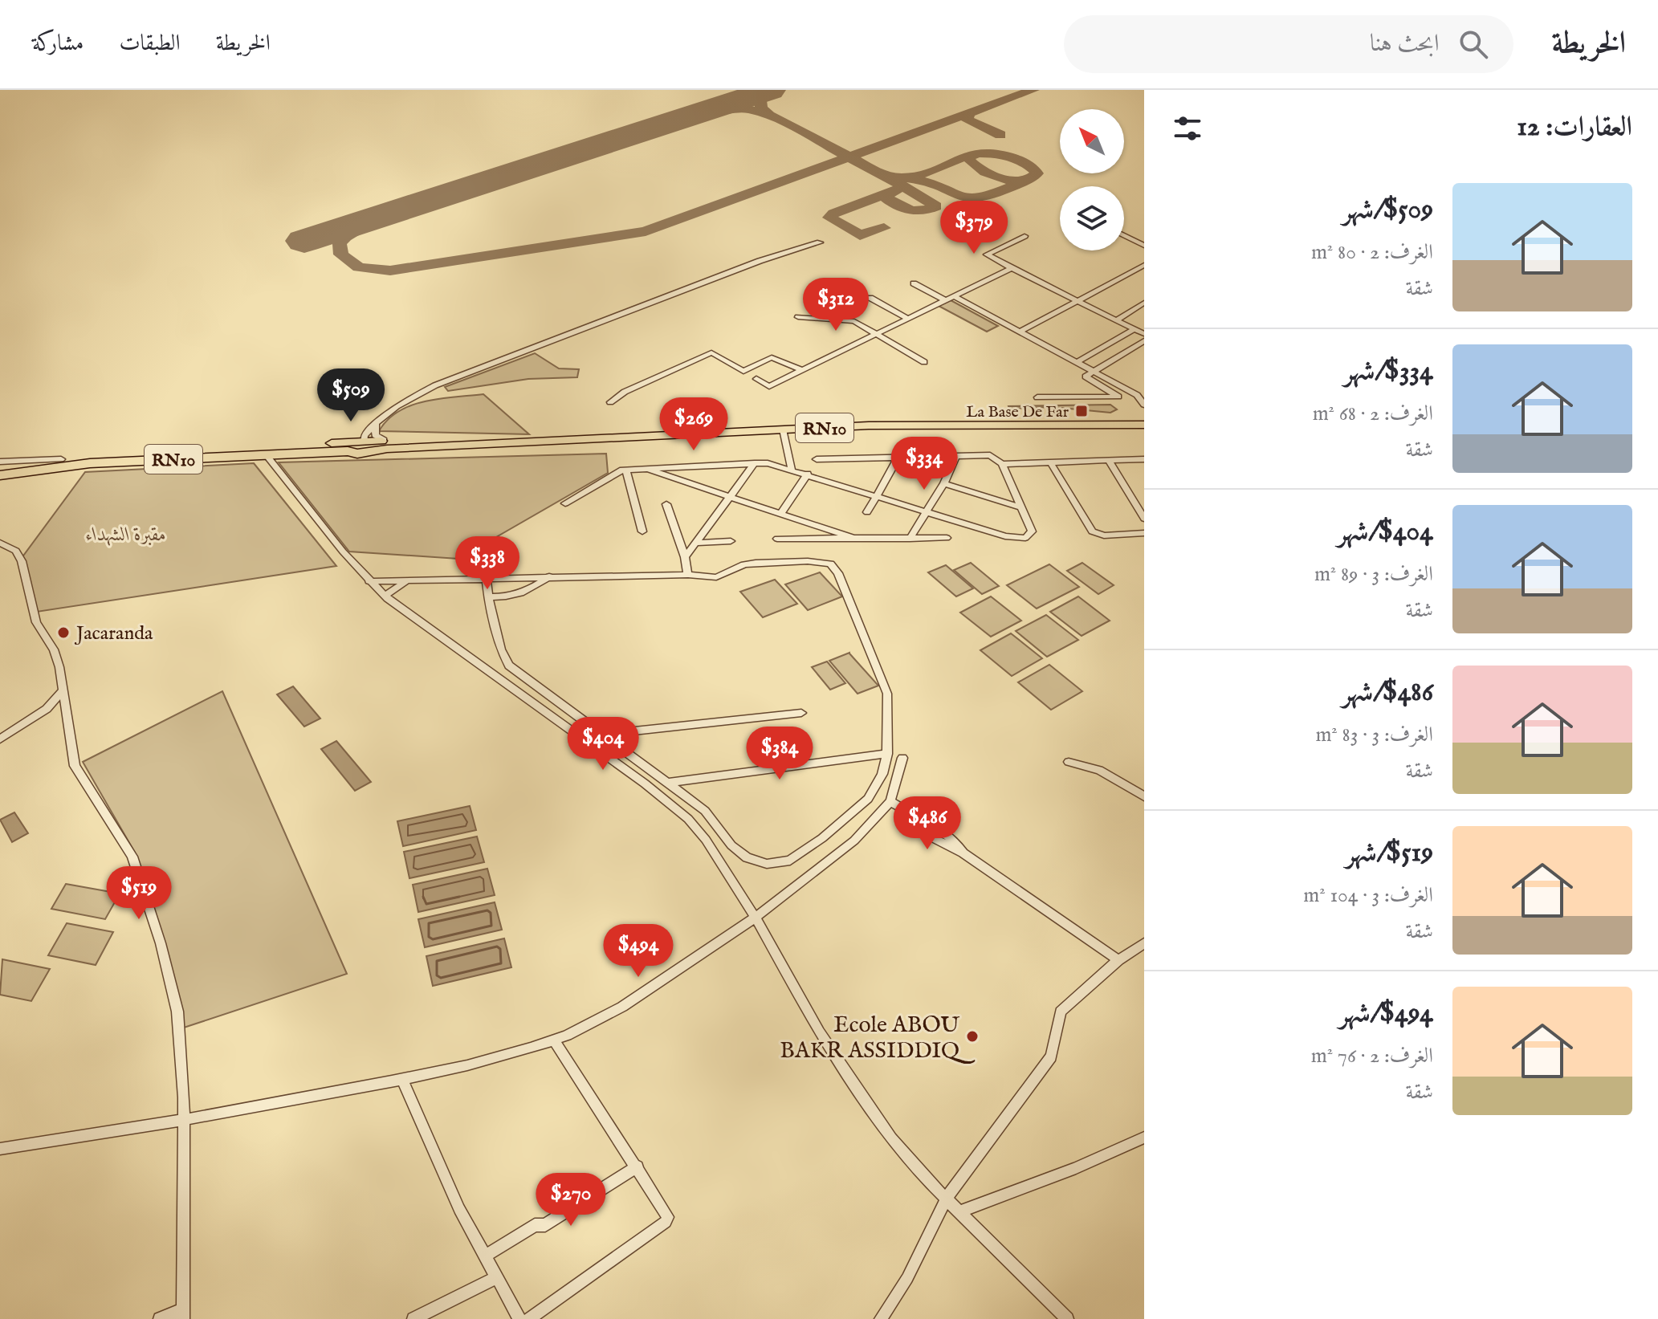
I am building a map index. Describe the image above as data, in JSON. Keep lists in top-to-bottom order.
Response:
{
  "streets": {
    "main road": ["RN10"]
  },
  "parks": ["مقبرة الشهداء"],
  "places": {
    "transit": ["La Base De Far"],
    "other": ["Jacaranda", "Ecole ABOU BAKR ASSIDDIQ"]
  },
  "north": "top left",
  "page": {
    "header": "الخريطة",
    "search": "ابحث هنا",
    "nav": ["الخريطة", "الطبقات", "مشاركة"],
    "heading": "العقارات: 12",
    "list": [
      {
        "name": "$509/شهر",
        "note": "الغرف: 2 · 80 m² · شقة"
      },
      {
        "name": "$334/شهر",
        "note": "الغرف: 2 · 68 m² · شقة"
      },
      {
        "name": "$404/شهر",
        "note": "الغرف: 3 · 89 m² · شقة"
      },
      {
        "name": "$486/شهر",
        "note": "الغرف: 3 · 83 m² · شقة"
      },
      {
        "name": "$519/شهر",
        "note": "الغرف: 3 · 104 m² · شقة"
      },
      {
        "name": "$494/شهر",
        "note": "الغرف: 2 · 76 m² · شقة"
      }
    ],
    "price": [
      "$379",
      "$312",
      "$509",
      "$269",
      "$334",
      "$338",
      "$404",
      "$384",
      "$486",
      "$519",
      "$494",
      "$270"
    ]
  }
}
